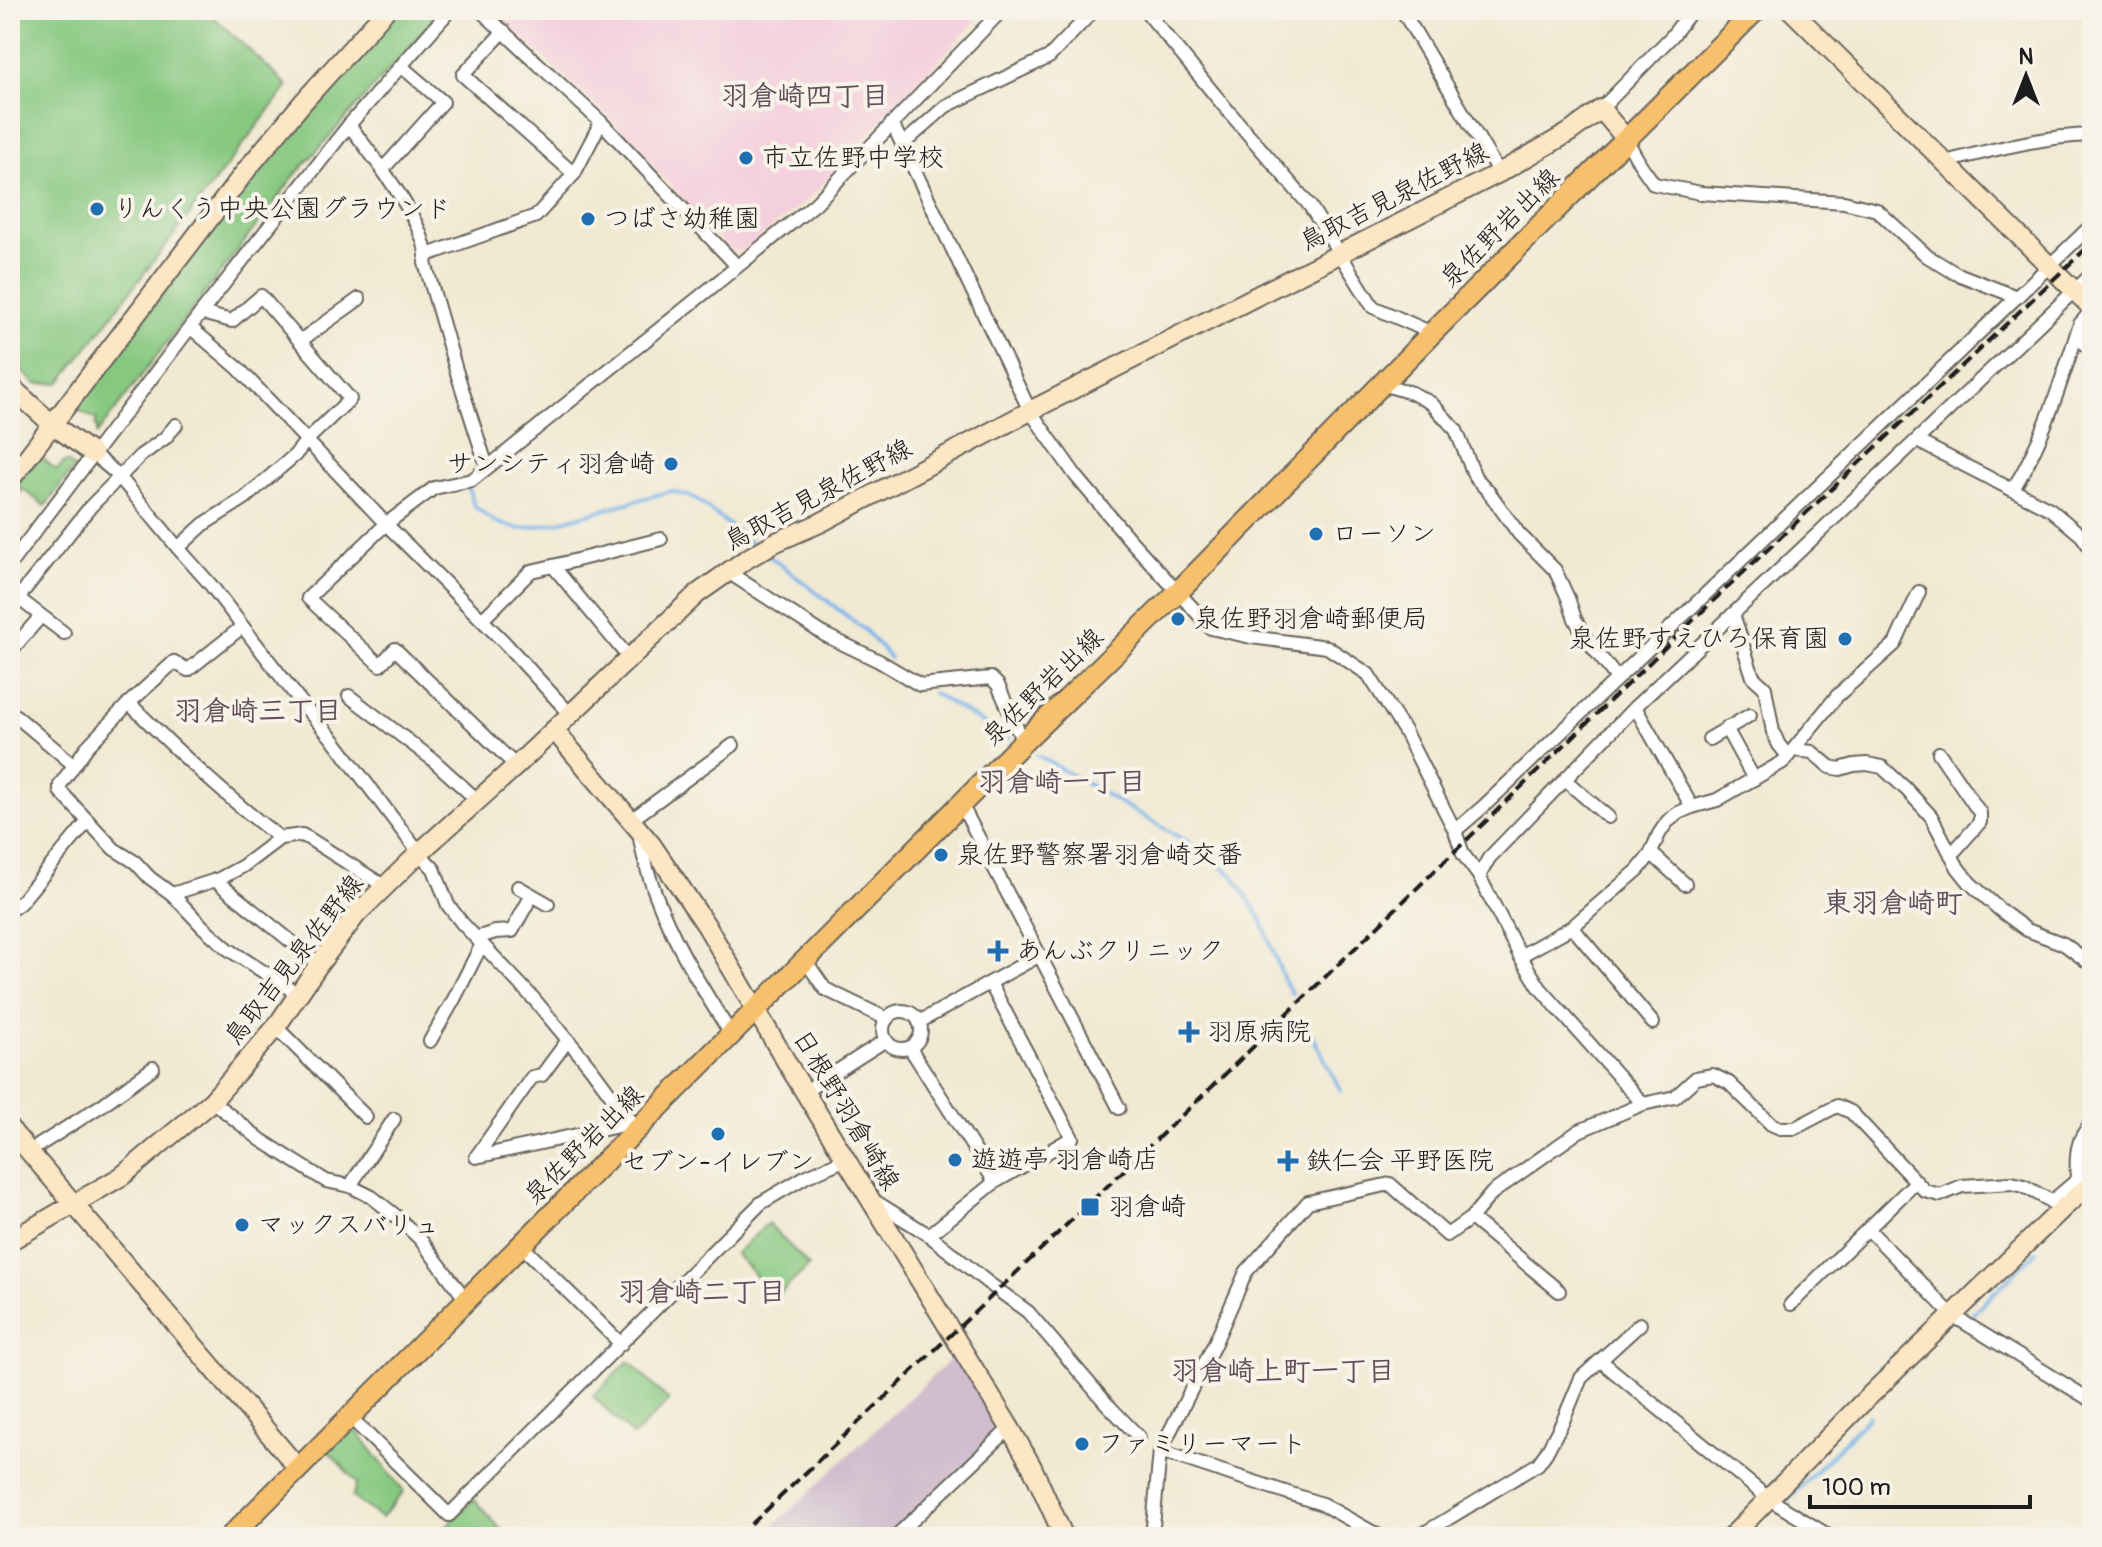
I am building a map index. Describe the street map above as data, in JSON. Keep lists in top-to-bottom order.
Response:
{
  "streets": {
    "main road": ["鳥取吉見泉佐野線", "泉佐野岩出線", "日根野羽倉崎線"]
  },
  "crossings": [
    ["鳥取吉見泉佐野線", "日根野羽倉崎線"],
    ["泉佐野岩出線", "日根野羽倉崎線"]
  ],
  "districts": [
    "羽倉崎四丁目",
    "羽倉崎三丁目",
    "羽倉崎一丁目",
    "東羽倉崎町",
    "羽倉崎二丁目",
    "羽倉崎上町一丁目"
  ],
  "places": {
    "other": [
      "市立佐野中学校",
      "りんくう中央公園グラウンド",
      "つばさ幼稚園",
      "サンシティ羽倉崎",
      "ローソン",
      "泉佐野羽倉崎郵便局",
      "泉佐野すえひろ保育園",
      "泉佐野警察署羽倉崎交番",
      "セブン-イレブン",
      "遊遊亭 羽倉崎店",
      "マックスバリュ",
      "ファミリーマート"
    ],
    "health": ["あんぶクリニック", "羽原病院", "鉄仁会 平野医院"],
    "transit": ["羽倉崎"]
  },
  "scale_bar": "100 m",
  "north": "top"
}
